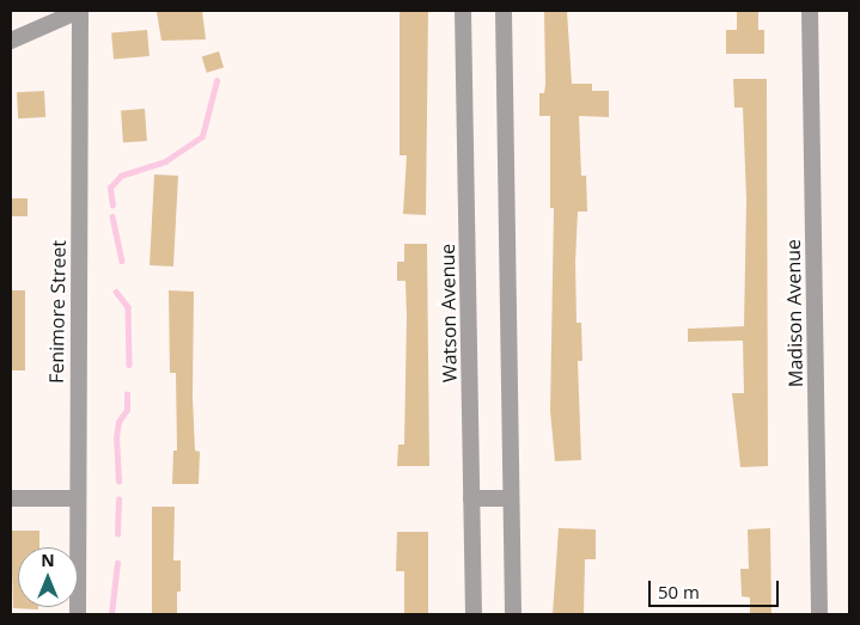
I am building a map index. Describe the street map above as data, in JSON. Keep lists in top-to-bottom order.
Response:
{
  "streets": {
    "street": ["Fenimore Street", "Watson Avenue", "Madison Avenue"]
  },
  "scale_bar": "50 m",
  "north": "top"
}
